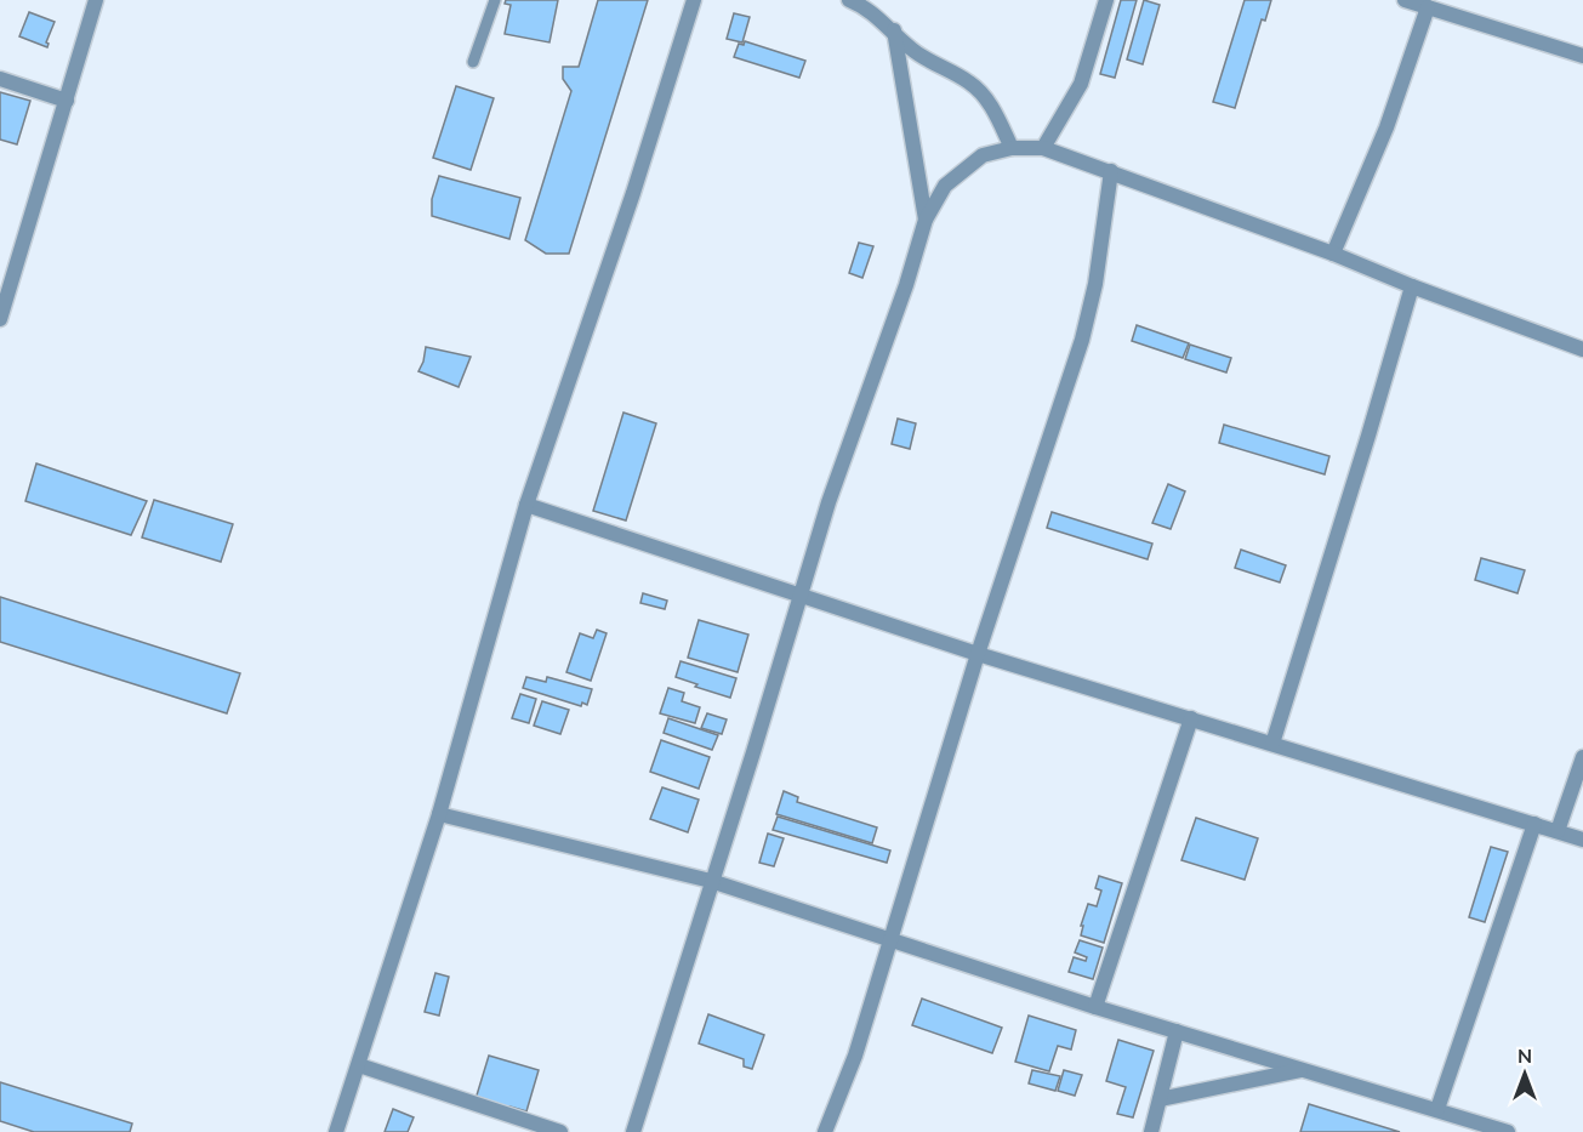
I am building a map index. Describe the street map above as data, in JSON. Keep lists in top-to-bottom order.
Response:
{
  "north": "top"
}
